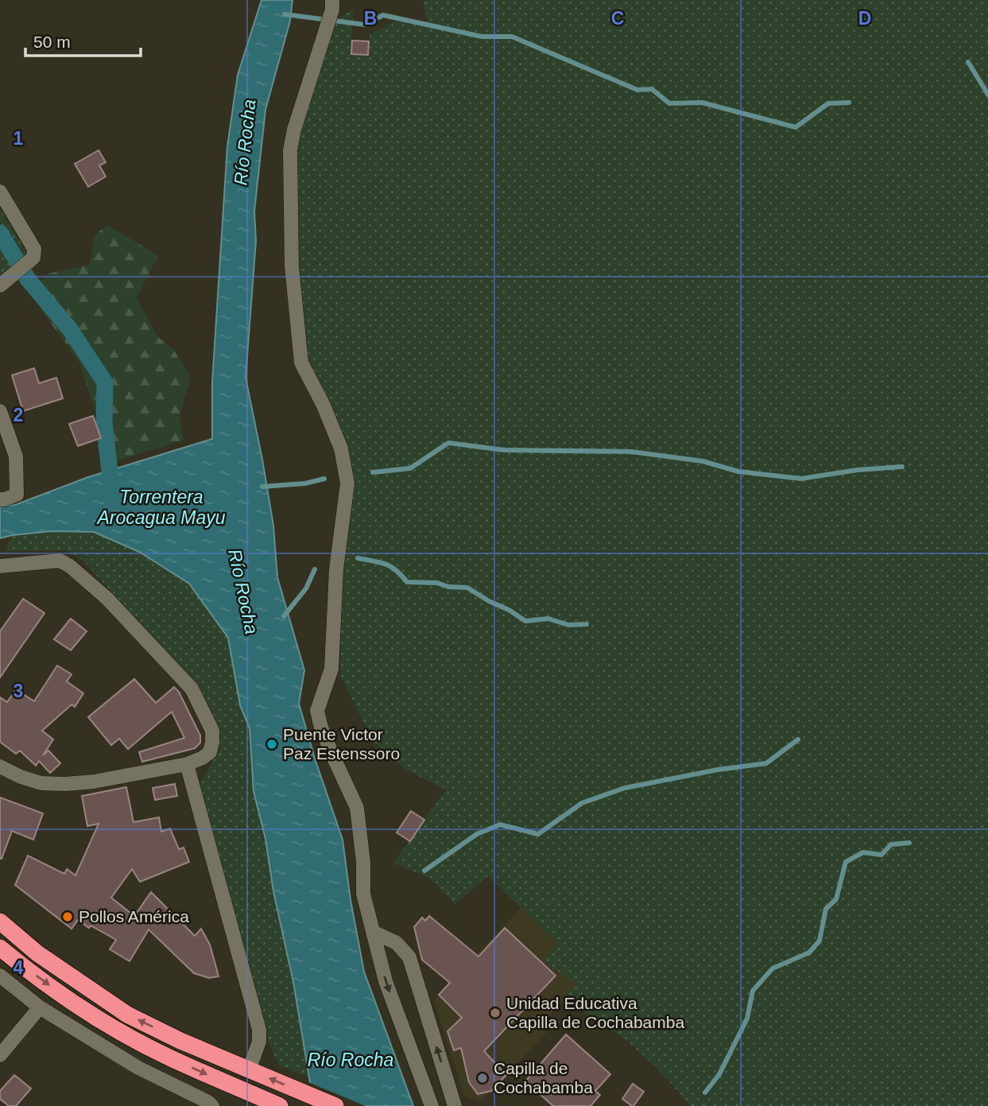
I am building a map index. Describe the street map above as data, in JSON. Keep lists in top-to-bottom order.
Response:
{
  "water": ["Río Rocha", "Torrentera Arocagua Mayu"],
  "places": [
    "Puente Victor Paz Estenssoro",
    "Pollos América",
    "Unidad Educativa Capilla de Cochabamba",
    "Capilla de Cochabamba"
  ],
  "scale_bar": "50 m",
  "grid": {
    "columns": ["B", "C", "D"],
    "rows": [
      "1",
      "2",
      "3",
      "4"
    ]
  }
}
